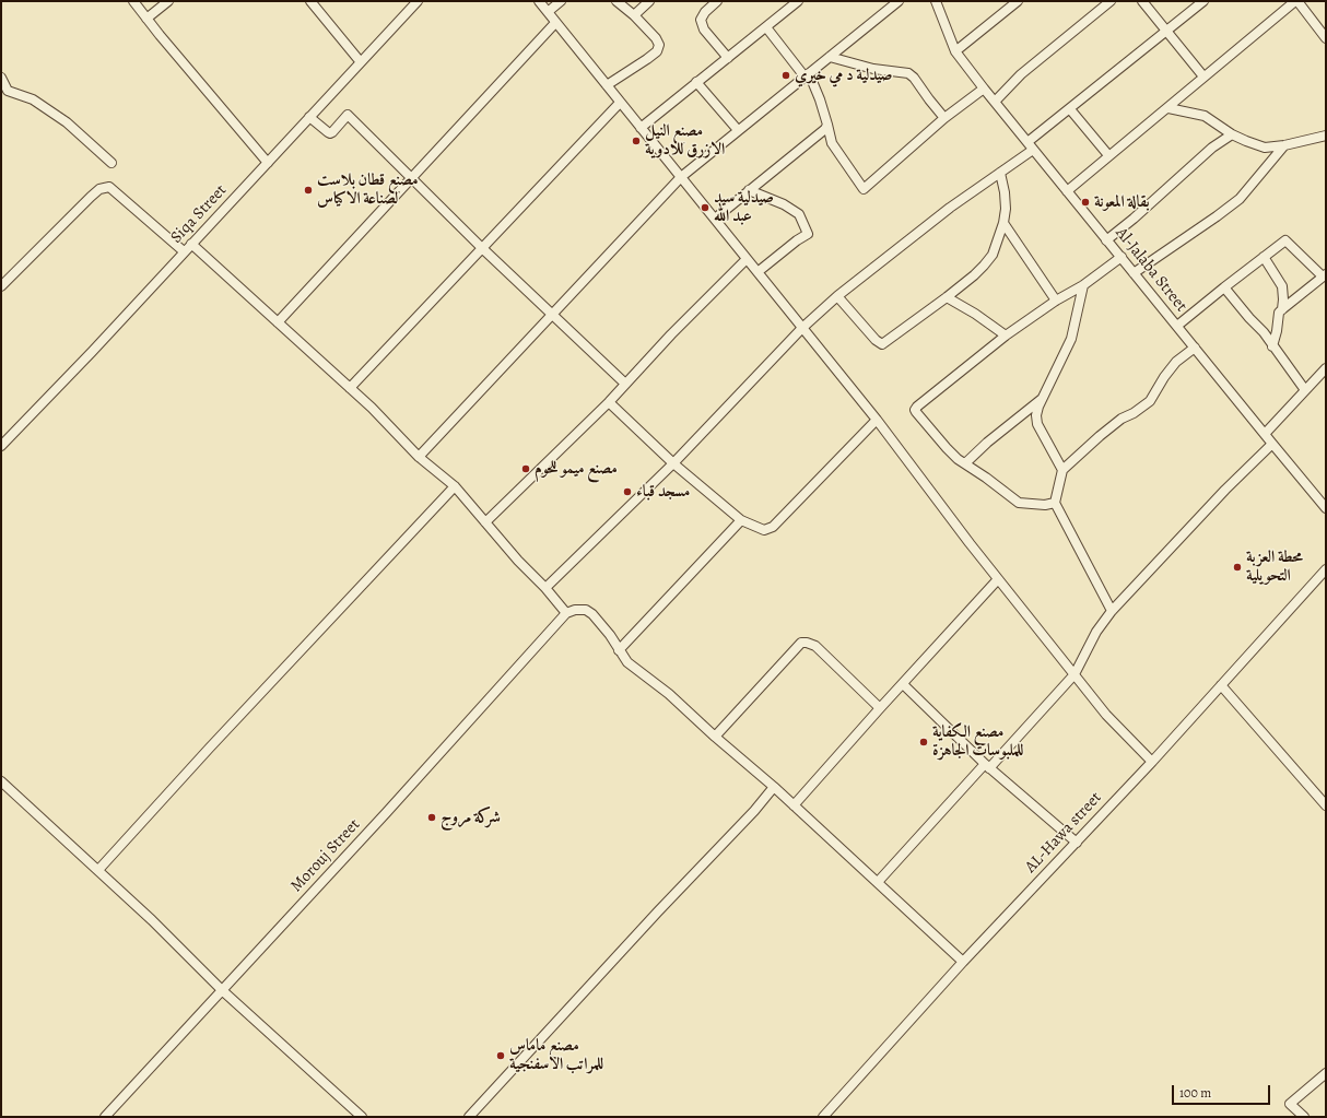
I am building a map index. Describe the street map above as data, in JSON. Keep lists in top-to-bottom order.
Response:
{
  "streets": {
    "street": [
      "Siqa Street",
      "Al-Jalaba Street",
      "AL-Hawa street",
      "Morouj Street"
    ]
  },
  "places": [
    "صيدلية د مي خيري",
    "مصنع النيل الازرق للادوية",
    "مصنع قطان بلاست لصناعة الاكياس",
    "بقالة المعونة",
    "صيدلية سيد عبد الله",
    "مصنع ميمو للحوم",
    "مسجد قباء",
    "محطة العزبة التحويلية",
    "مصنع الكفاية للملبوسات الجاهزة",
    "شركة مروج",
    "مصنع ماماس للمراتب الاسفنجية"
  ],
  "scale_bar": "100 m"
}
